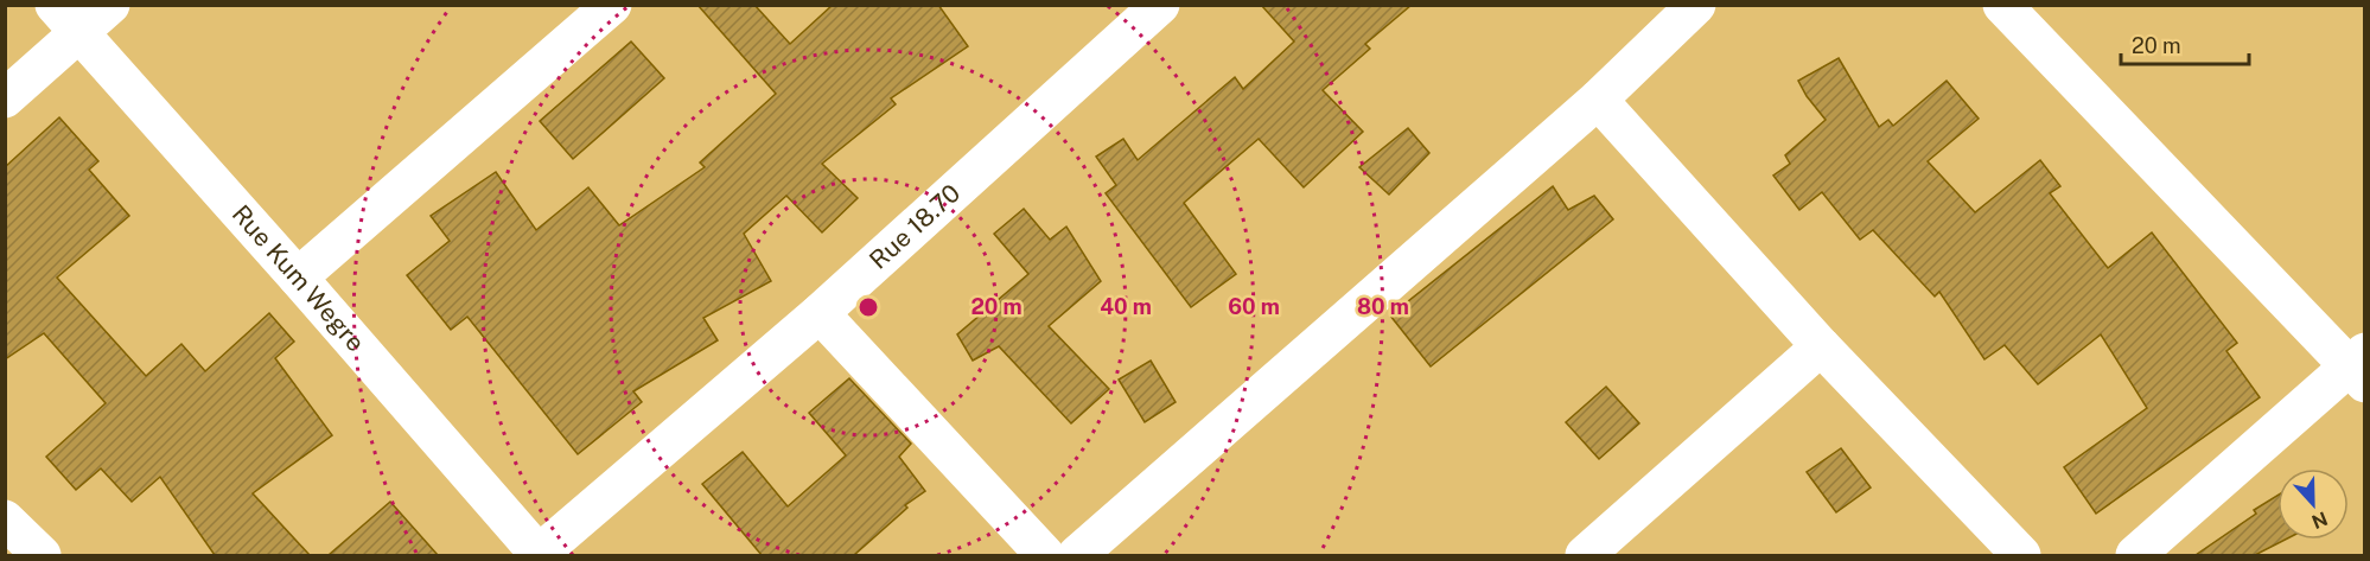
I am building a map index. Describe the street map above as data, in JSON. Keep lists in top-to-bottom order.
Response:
{
  "streets": {
    "street": ["Rue 18.70", "Rue Kum Wegre"]
  },
  "crossings": [
    ["Rue 18.70", "Rue Kum Wegre"]
  ],
  "scale_bar": "20 m",
  "north": "bottom",
  "rings": [
    "20 m",
    "40 m",
    "60 m",
    "80 m"
  ]
}
